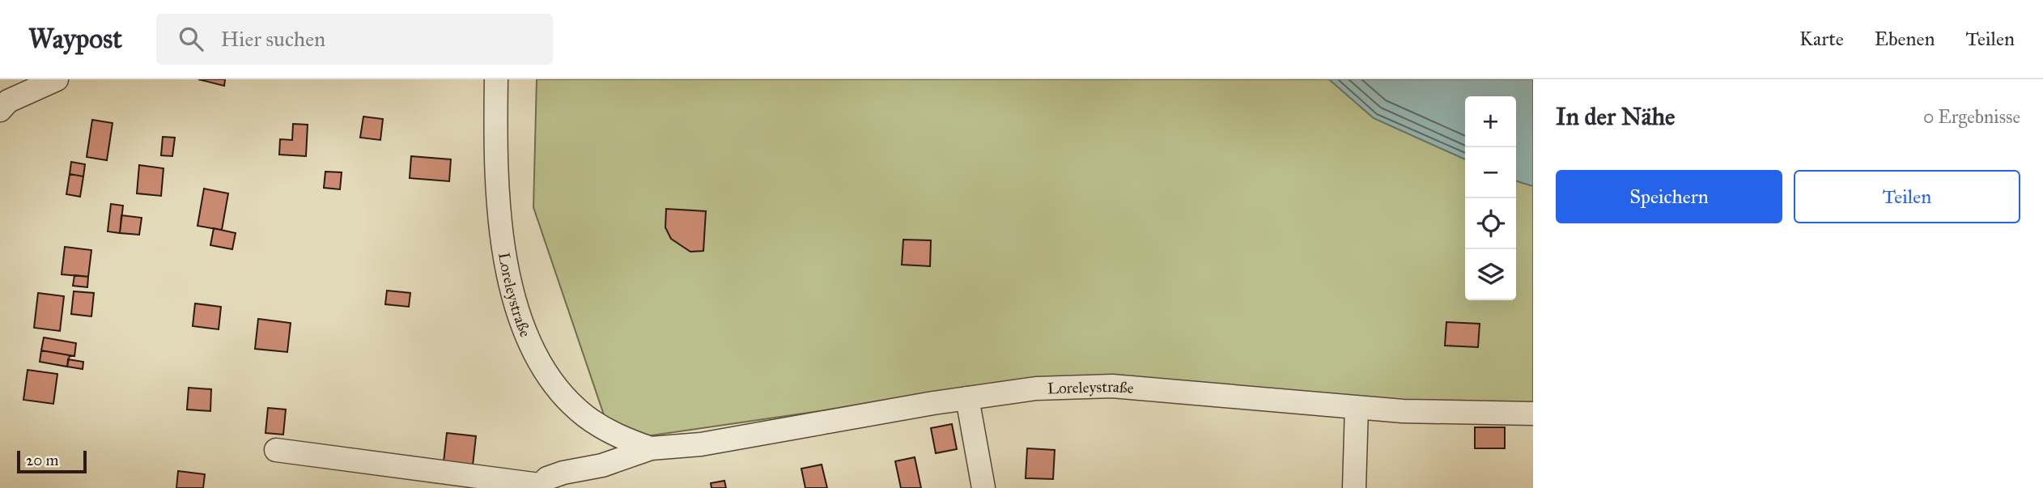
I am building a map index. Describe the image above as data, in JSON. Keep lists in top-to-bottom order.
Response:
{
  "streets": {
    "street": ["Loreleystraße"]
  },
  "scale_bar": "20 m",
  "page": {
    "header": "Waypost",
    "search": "Hier suchen",
    "nav": ["Karte", "Ebenen", "Teilen"],
    "heading": ["In der Nähe", "0 Ergebnisse"],
    "map_buttons": ["+", "−"],
    "buttons": ["Speichern", "Teilen"],
    "scale": "20 m"
  }
}
